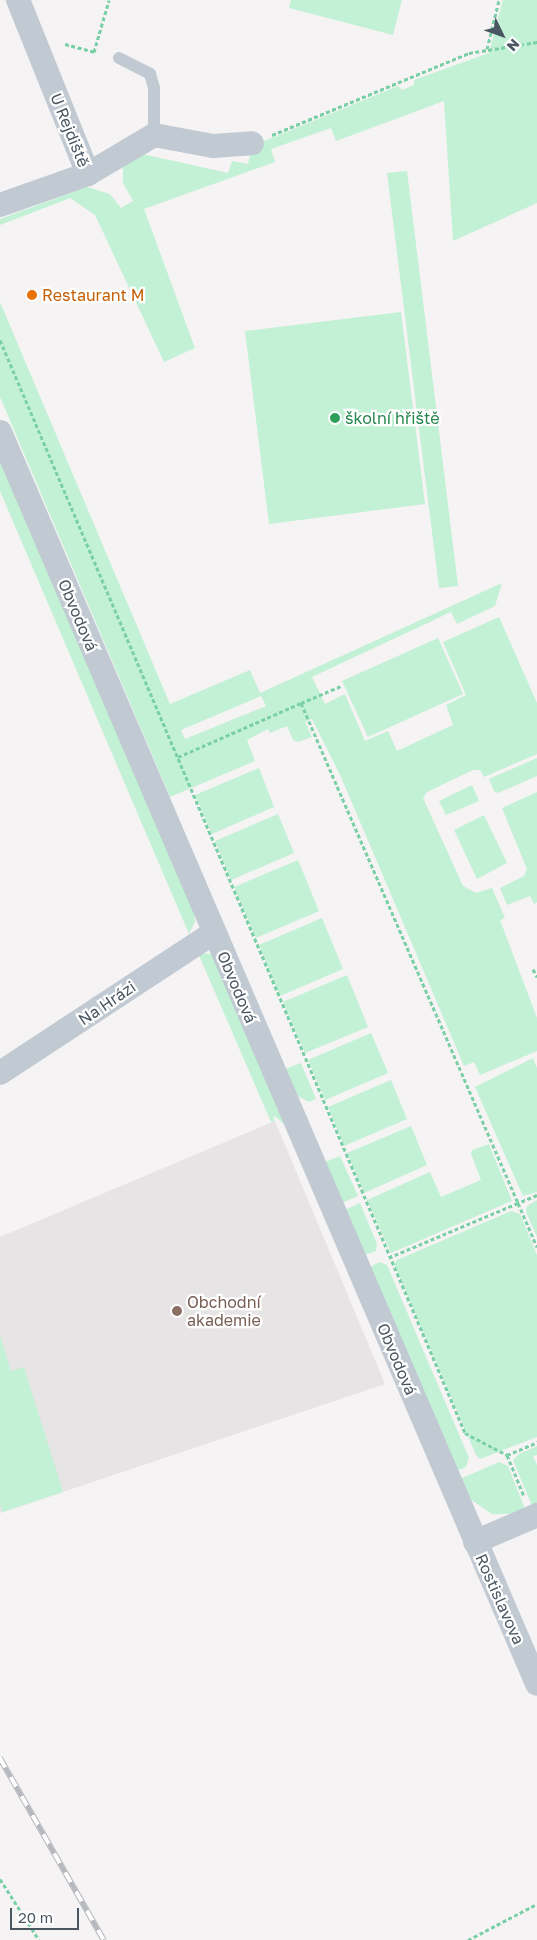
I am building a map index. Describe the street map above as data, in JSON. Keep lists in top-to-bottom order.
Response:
{
  "streets": {
    "street": [
      "U Rejdiště",
      "Obvodová",
      "Na Hrázi",
      "Rostislavova"
    ]
  },
  "crossings": [
    ["Obvodová", "Na Hrázi"],
    ["Obvodová", "Rostislavova"]
  ],
  "places": ["Restaurant M", "školní hřiště", "Obchodní akademie"],
  "scale_bar": "20 m",
  "north": "bottom right"
}
